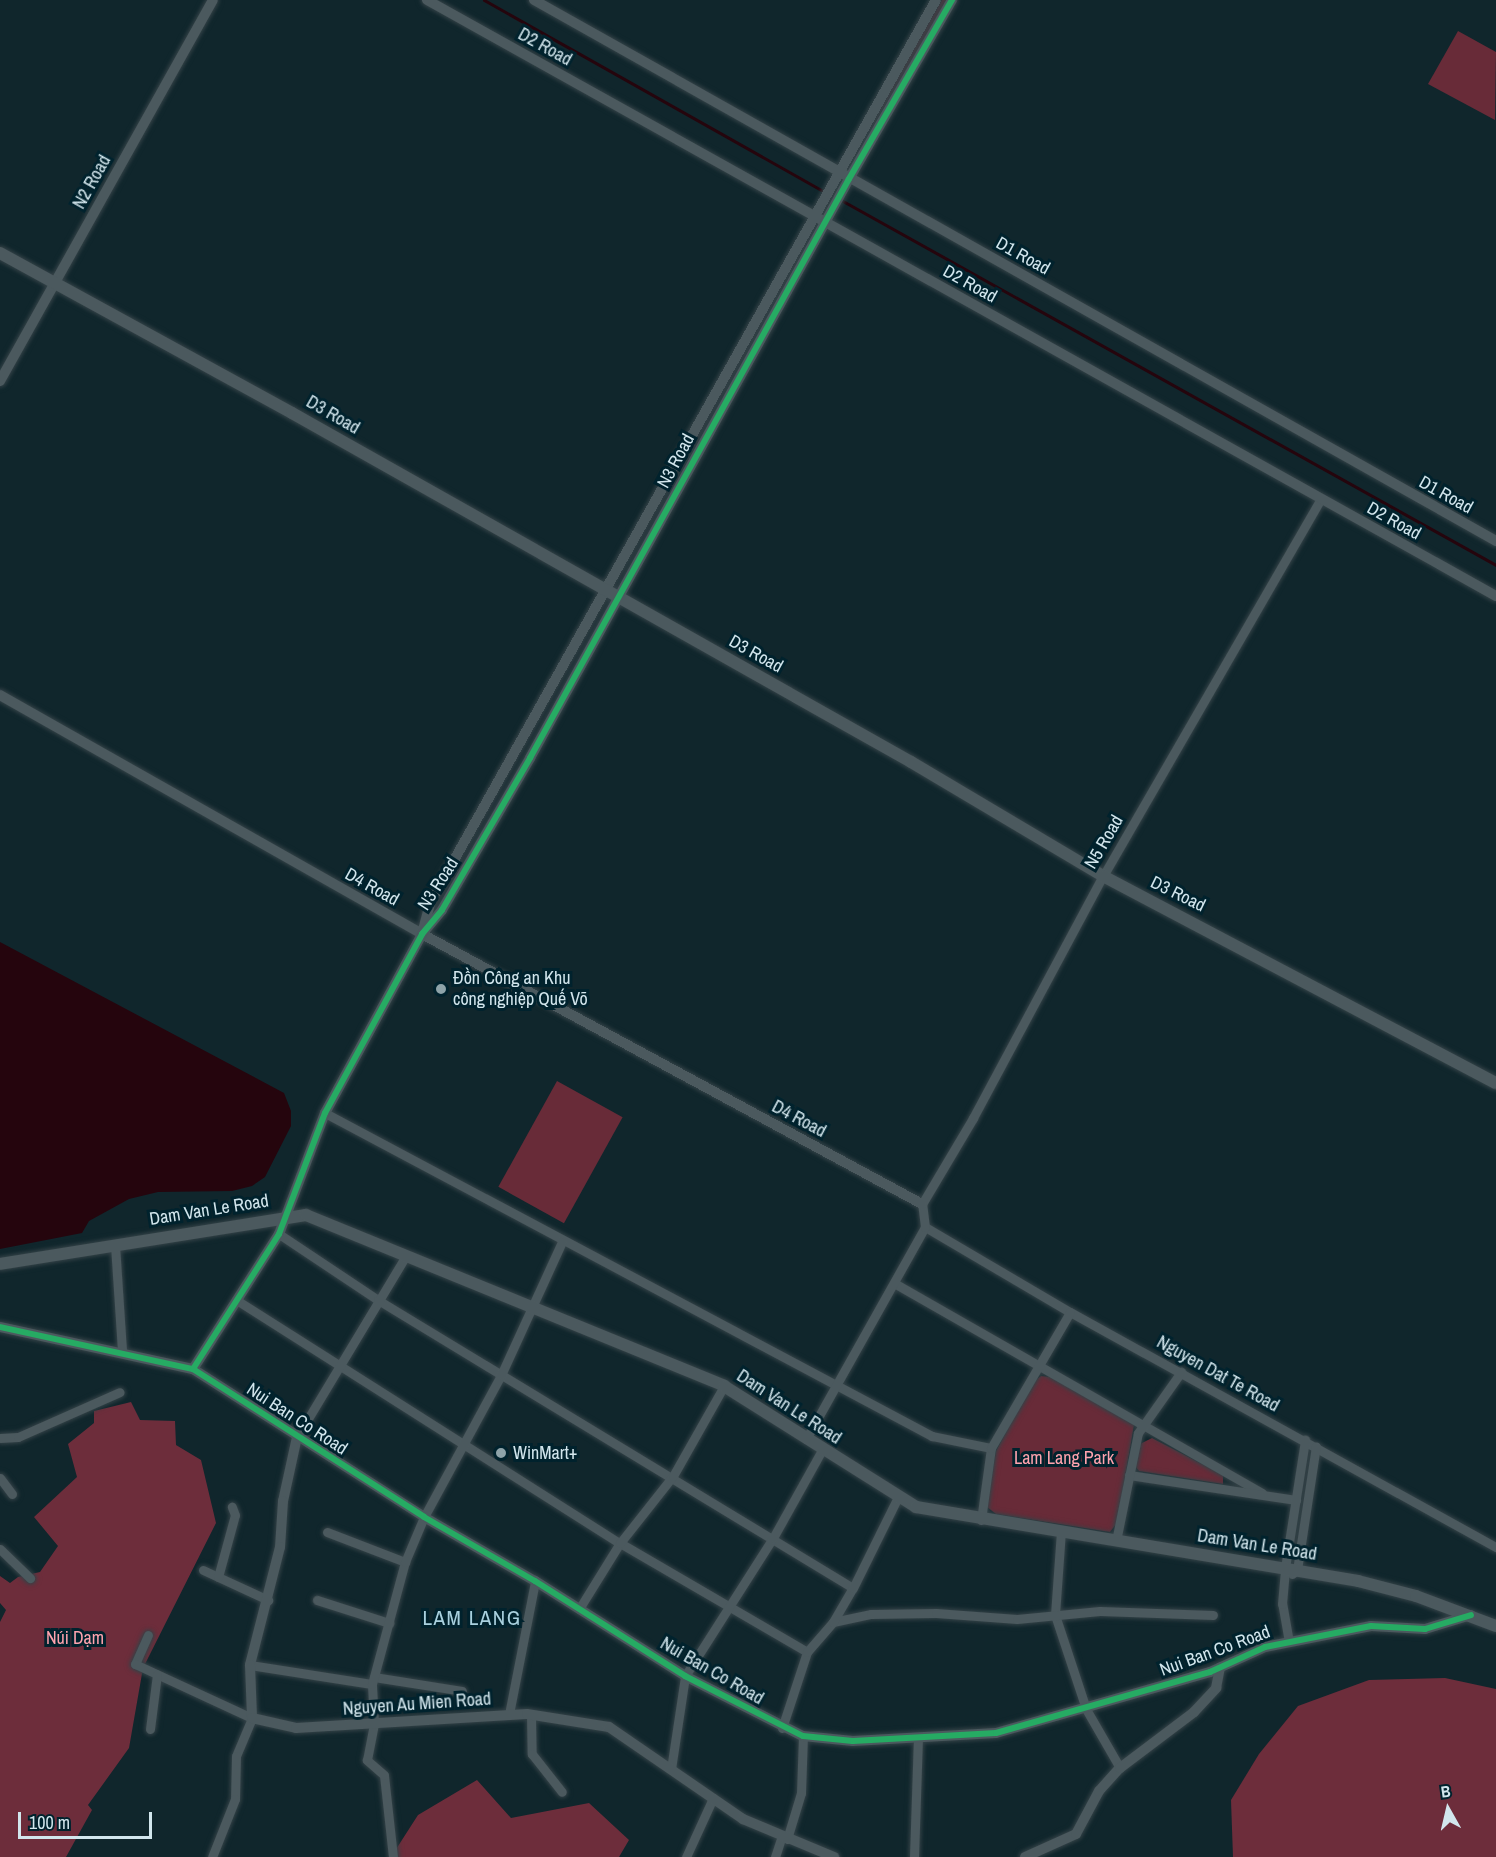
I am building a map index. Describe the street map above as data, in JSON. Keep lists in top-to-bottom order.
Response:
{
  "streets": {
    "main road": ["D3 Road", "Dam Van Le Road"],
    "street": [
      "D2 Road",
      "N2 Road",
      "D1 Road",
      "N3 Road",
      "N5 Road",
      "D4 Road",
      "Nguyen Dat Te Road",
      "Nui Ban Co Road",
      "Nguyen Au Mien Road"
    ]
  },
  "crossings": [
    ["D2 Road", "N3 Road"],
    ["D2 Road", "N5 Road"],
    ["N2 Road", "D3 Road"],
    ["D1 Road", "N3 Road"],
    ["D3 Road", "N3 Road"],
    ["D3 Road", "N5 Road"],
    ["N3 Road", "D4 Road"],
    ["N5 Road", "D4 Road"],
    ["Dam Van Le Road", "Nui Ban Co Road"]
  ],
  "districts": ["LAM LANG"],
  "parks": ["Lam Lang Park", "Núi Dạm"],
  "places": ["Đồn Công an Khu công nghiệp Quế Võ", "WinMart+"],
  "scale_bar": "100 m",
  "north": "top"
}
